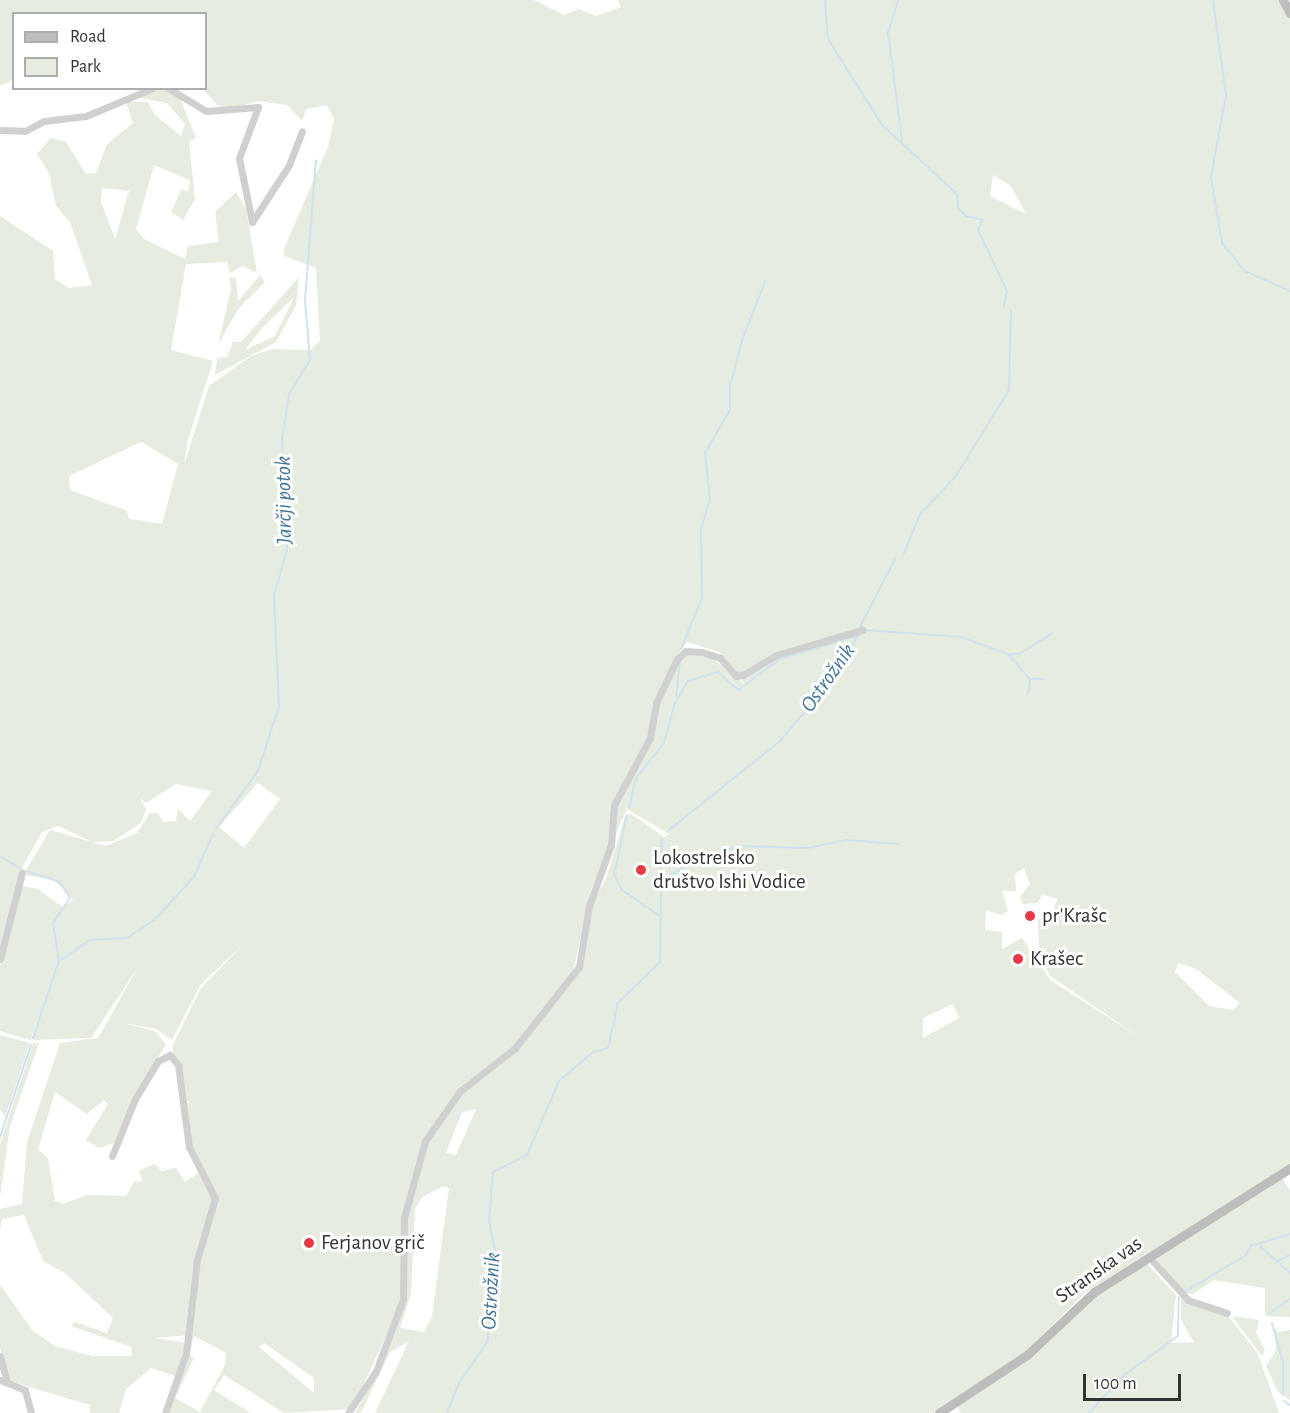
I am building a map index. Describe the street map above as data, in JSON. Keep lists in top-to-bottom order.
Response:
{
  "streets": {
    "street": ["Stranska vas"]
  },
  "water": ["Jarčji potok", "Ostrožnik"],
  "places": [
    "Lokostrelsko društvo Ishi Vodice",
    "pr'Krašc",
    "Krašec",
    "Ferjanov grič"
  ],
  "legend": ["Road", "Park"],
  "scale_bar": "100 m"
}
